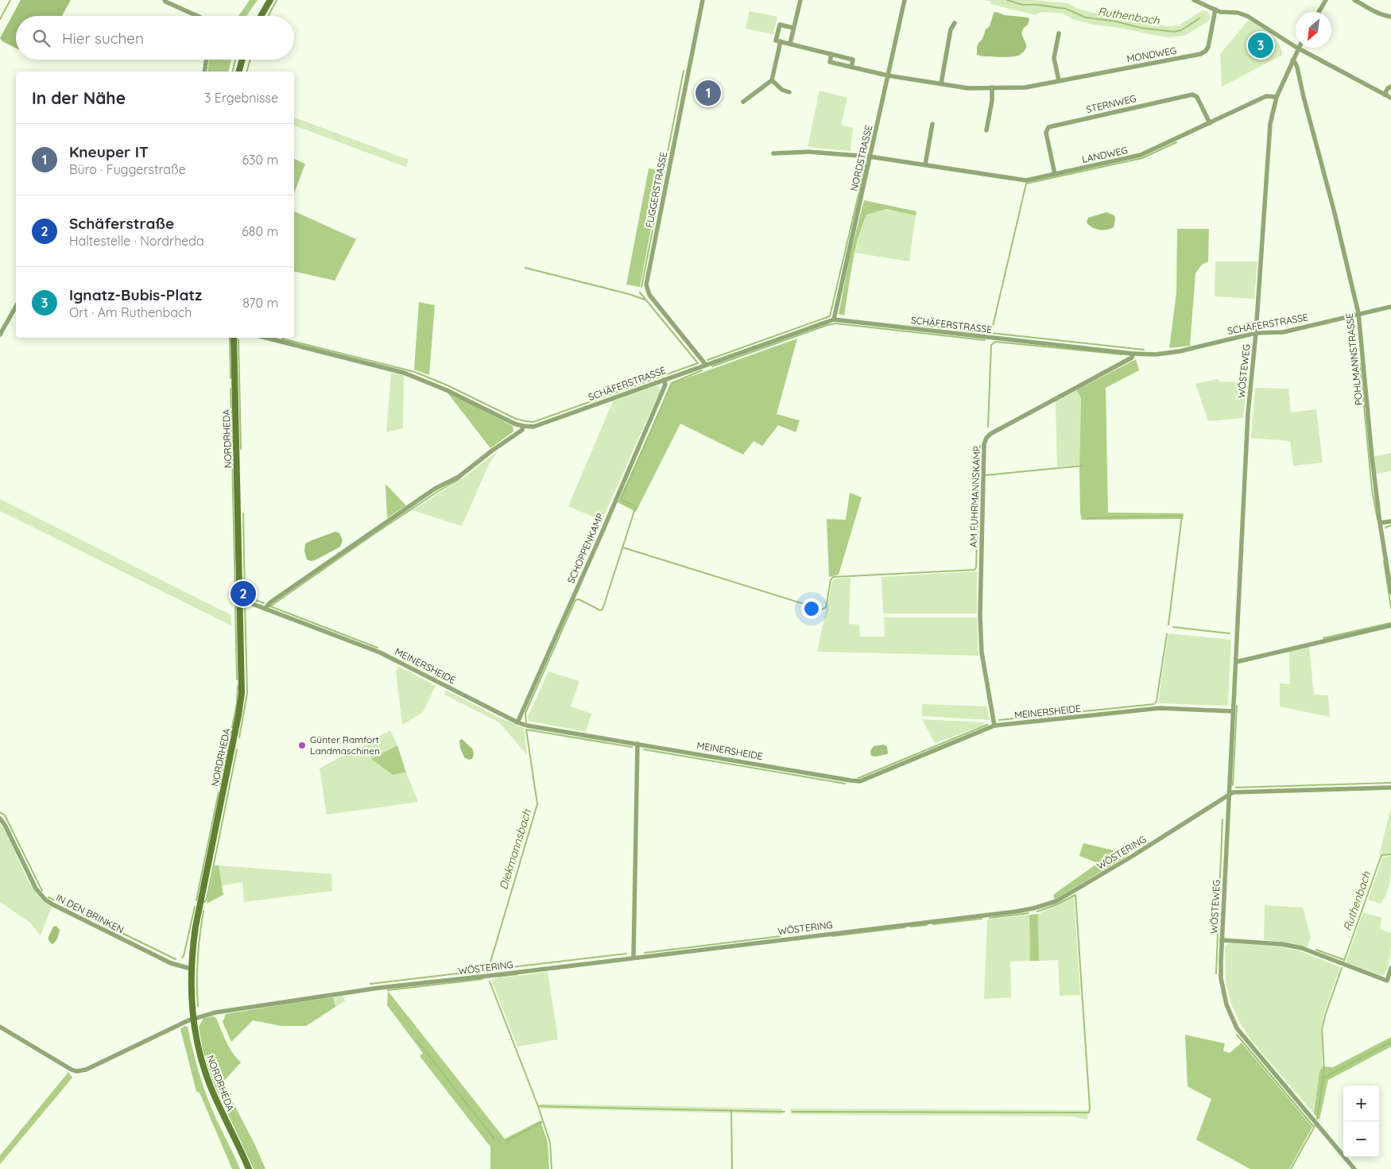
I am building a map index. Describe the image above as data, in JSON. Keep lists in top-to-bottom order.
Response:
{
  "streets": {
    "main road": ["NORDRHEDA"],
    "street": [
      "MONDWEG",
      "STERNWEG",
      "LANDWEG",
      "NORDSTRASSE",
      "FUGGERSTRASSE",
      "SCHÄFERSTRASSE",
      "POHLMANNSTRASSE",
      "WÖSTEWEG",
      "AM FUHRMANNSKAMP",
      "SCHOPPENKAMP",
      "MEINERSHEIDE",
      "WÖSTERING",
      "IN DEN BRINKEN"
    ]
  },
  "crossings": [
    ["MONDWEG", "NORDSTRASSE"],
    ["STERNWEG", "LANDWEG"],
    ["LANDWEG", "NORDSTRASSE"],
    ["LANDWEG", "WÖSTEWEG"],
    ["NORDSTRASSE", "SCHÄFERSTRASSE"],
    ["FUGGERSTRASSE", "SCHÄFERSTRASSE"],
    ["SCHÄFERSTRASSE", "POHLMANNSTRASSE"],
    ["SCHÄFERSTRASSE", "WÖSTEWEG"],
    ["SCHÄFERSTRASSE", "AM FUHRMANNSKAMP"],
    ["SCHÄFERSTRASSE", "SCHOPPENKAMP"],
    ["POHLMANNSTRASSE", "WÖSTEWEG"],
    ["WÖSTEWEG", "MEINERSHEIDE"],
    ["WÖSTEWEG", "WÖSTERING"],
    ["NORDRHEDA", "MEINERSHEIDE"],
    ["NORDRHEDA", "WÖSTERING"],
    ["NORDRHEDA", "IN DEN BRINKEN"],
    ["AM FUHRMANNSKAMP", "MEINERSHEIDE"],
    ["SCHOPPENKAMP", "MEINERSHEIDE"]
  ],
  "water": ["Ruthenbach", "Diekmannsbach"],
  "places": ["Günter Ramfort Landmaschinen"],
  "north": "bottom left",
  "page": {
    "search": "Hier suchen",
    "pins": ["3", "1", "2"],
    "heading": ["In der Nähe", "3 Ergebnisse"],
    "list": [
      {
        "mark": "1",
        "name": "Kneuper IT",
        "note": "Büro · Fuggerstraße",
        "value": "630 m"
      },
      {
        "mark": "2",
        "name": "Schäferstraße",
        "note": "Haltestelle · Nordrheda",
        "value": "680 m"
      },
      {
        "mark": "3",
        "name": "Ignatz-Bubis-Platz",
        "note": "Ort · Am Ruthenbach",
        "value": "870 m"
      }
    ],
    "map_buttons": ["+", "−"]
  }
}
